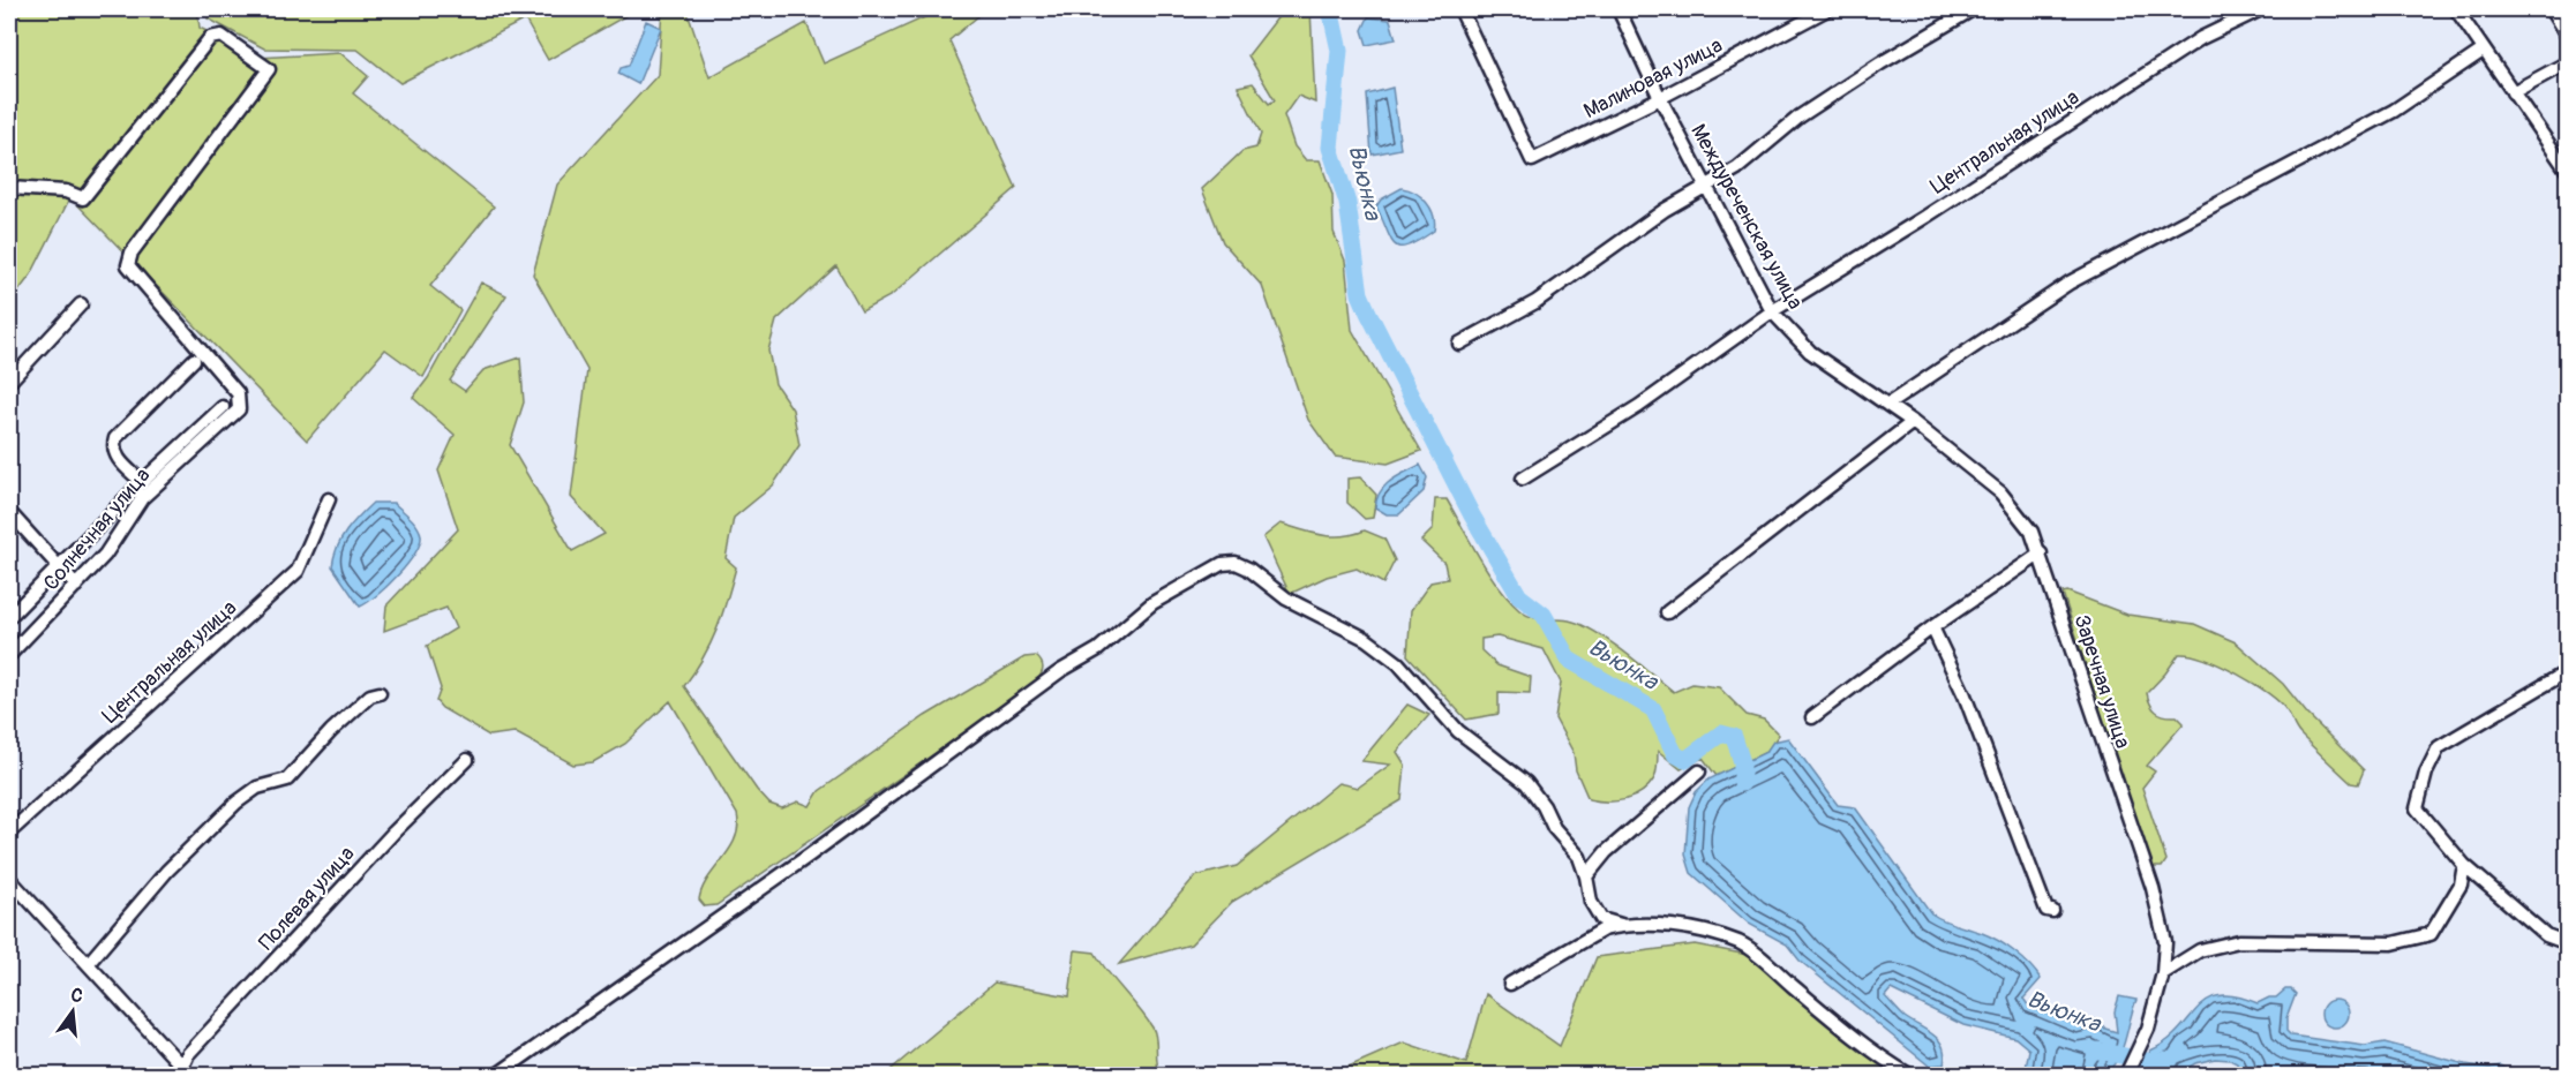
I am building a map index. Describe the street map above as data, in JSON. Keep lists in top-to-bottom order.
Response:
{
  "streets": {
    "street": [
      "Малиновая улица",
      "Центральная улица",
      "Междуреченская улица",
      "Солнечная улица",
      "Заречная улица",
      "Полевая улица"
    ]
  },
  "crossings": [
    ["Малиновая улица", "Междуреченская улица"],
    ["Центральная улица", "Междуреченская улица"],
    ["Междуреченская улица", "Заречная улица"]
  ],
  "water": ["Вьюнка"],
  "north": "top"
}
